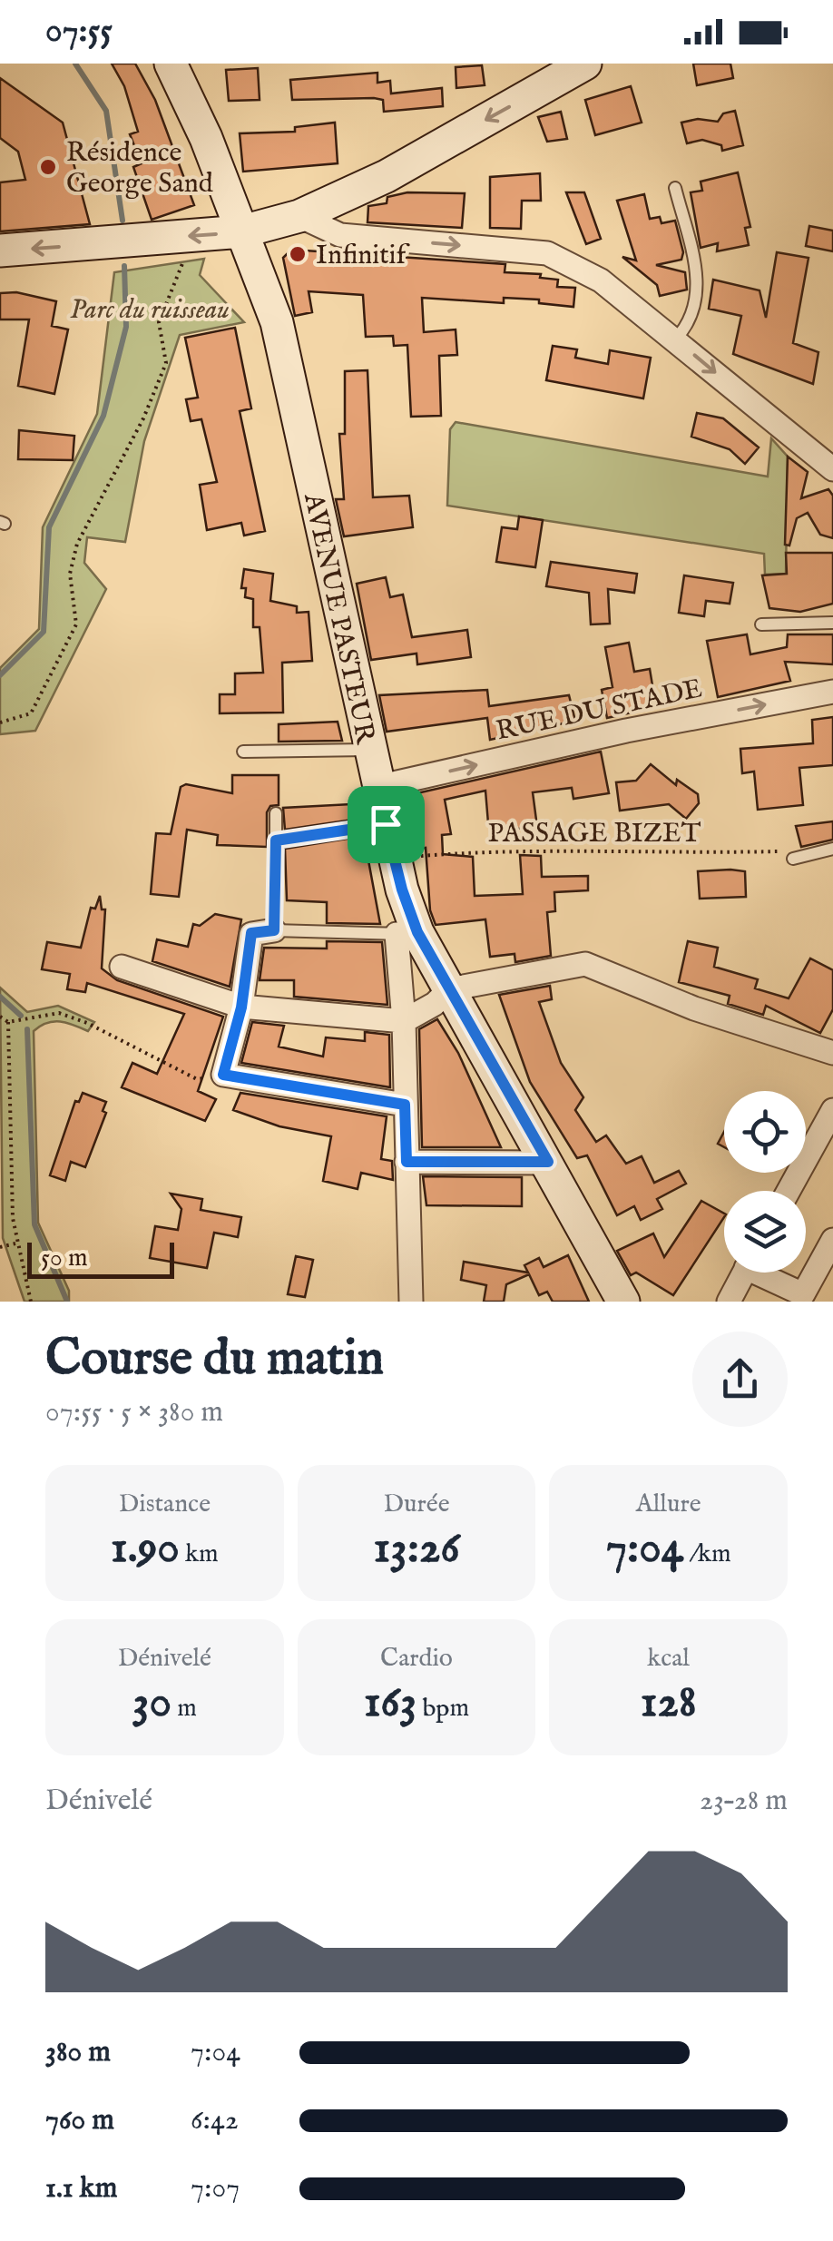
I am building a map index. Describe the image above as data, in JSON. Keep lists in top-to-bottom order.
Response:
{
  "streets": {
    "main road": ["AVENUE PASTEUR"],
    "street": ["RUE DU STADE"],
    "path": ["PASSAGE BIZET"]
  },
  "crossings": [
    ["AVENUE PASTEUR", "RUE DU STADE"],
    ["AVENUE PASTEUR", "PASSAGE BIZET"]
  ],
  "one_way": ["RUE DU STADE"],
  "parks": ["Parc du ruisseau"],
  "places": ["Résidence George Sand", "Infinitif"],
  "scale_bar": "50 m",
  "page": {
    "status": "07:55",
    "scale": "50 m",
    "heading": ["Course du matin", "07:55 · 5 × 380 m"],
    "stats": [
      ["Distance", "1.90 km"],
      ["Durée", "13:26"],
      ["Allure", "7:04 /km"],
      ["Dénivelé", "30 m"],
      ["Cardio", "163 bpm"],
      ["kcal", "128"]
    ],
    "chart": ["Dénivelé", "23–28 m"],
    "list": [
      {
        "name": "380 m",
        "note": "7:04"
      },
      {
        "name": "760 m",
        "note": "6:42"
      },
      {
        "name": "1.1 km",
        "note": "7:07"
      }
    ]
  }
}
